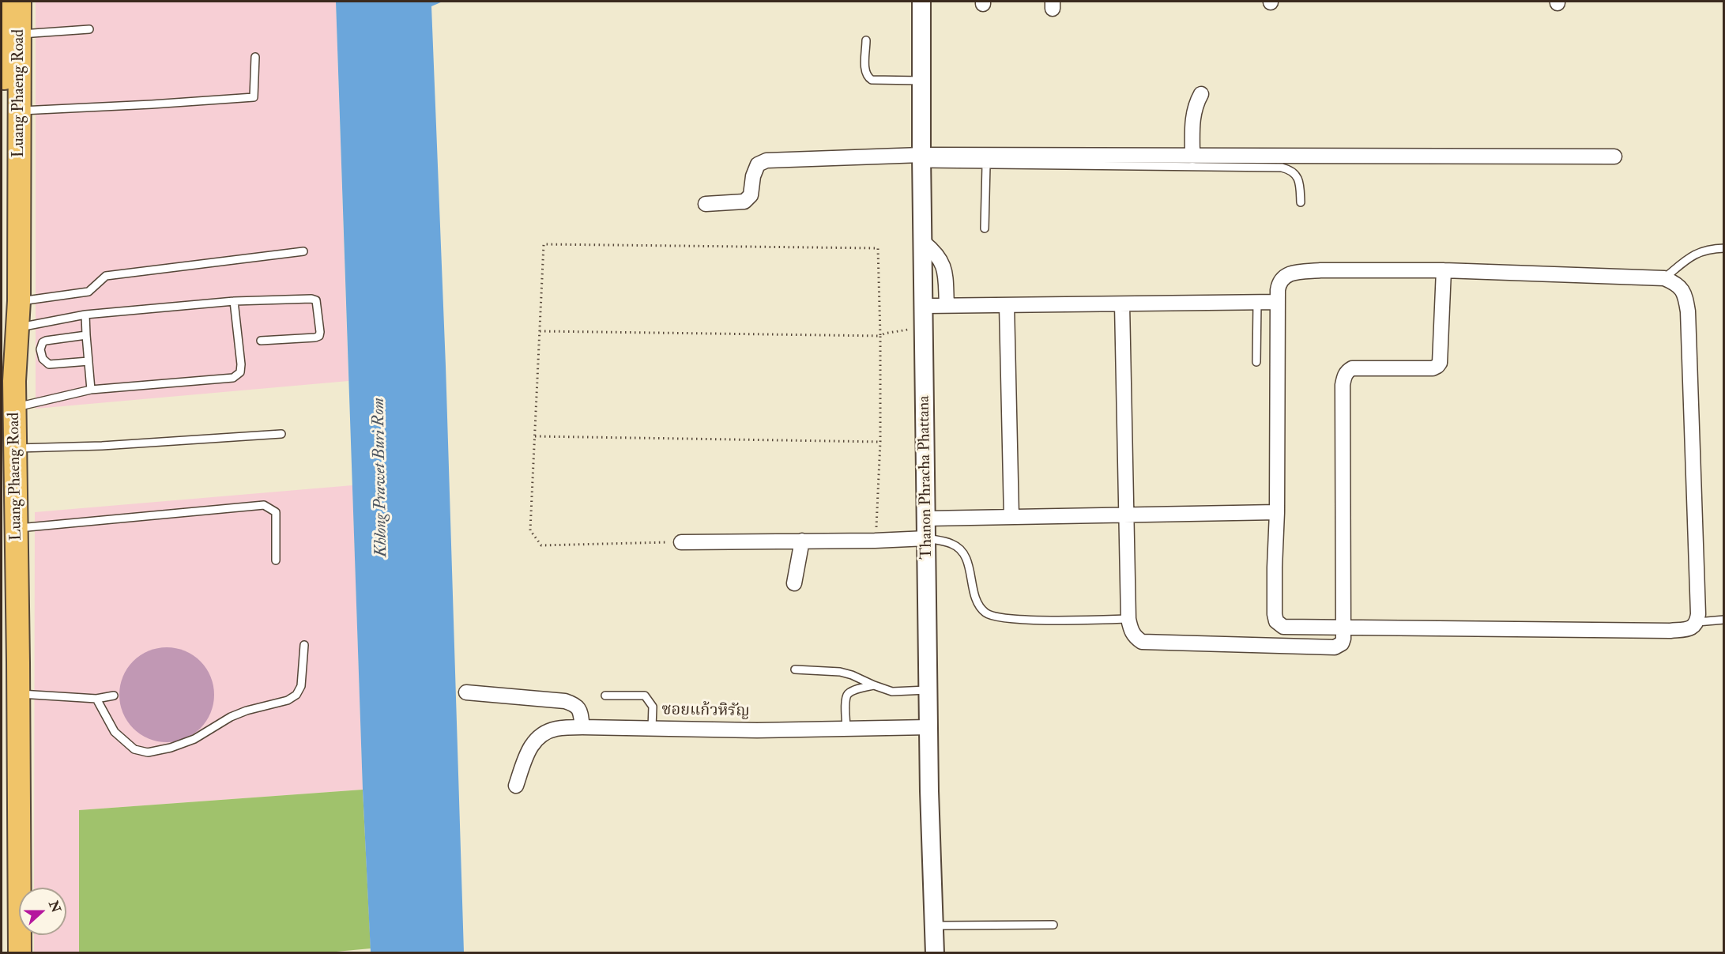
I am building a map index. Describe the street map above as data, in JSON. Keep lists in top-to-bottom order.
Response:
{
  "streets": {
    "main road": ["Luang Phaeng Road"],
    "street": ["Thanon Phracha Phattana", "ซอยแก้วหิรัญ"]
  },
  "crossings": [
    ["Thanon Phracha Phattana", "ซอยแก้วหิรัญ"]
  ],
  "water": ["Khlong Prawet Buri Rom"],
  "north": "right"
}
